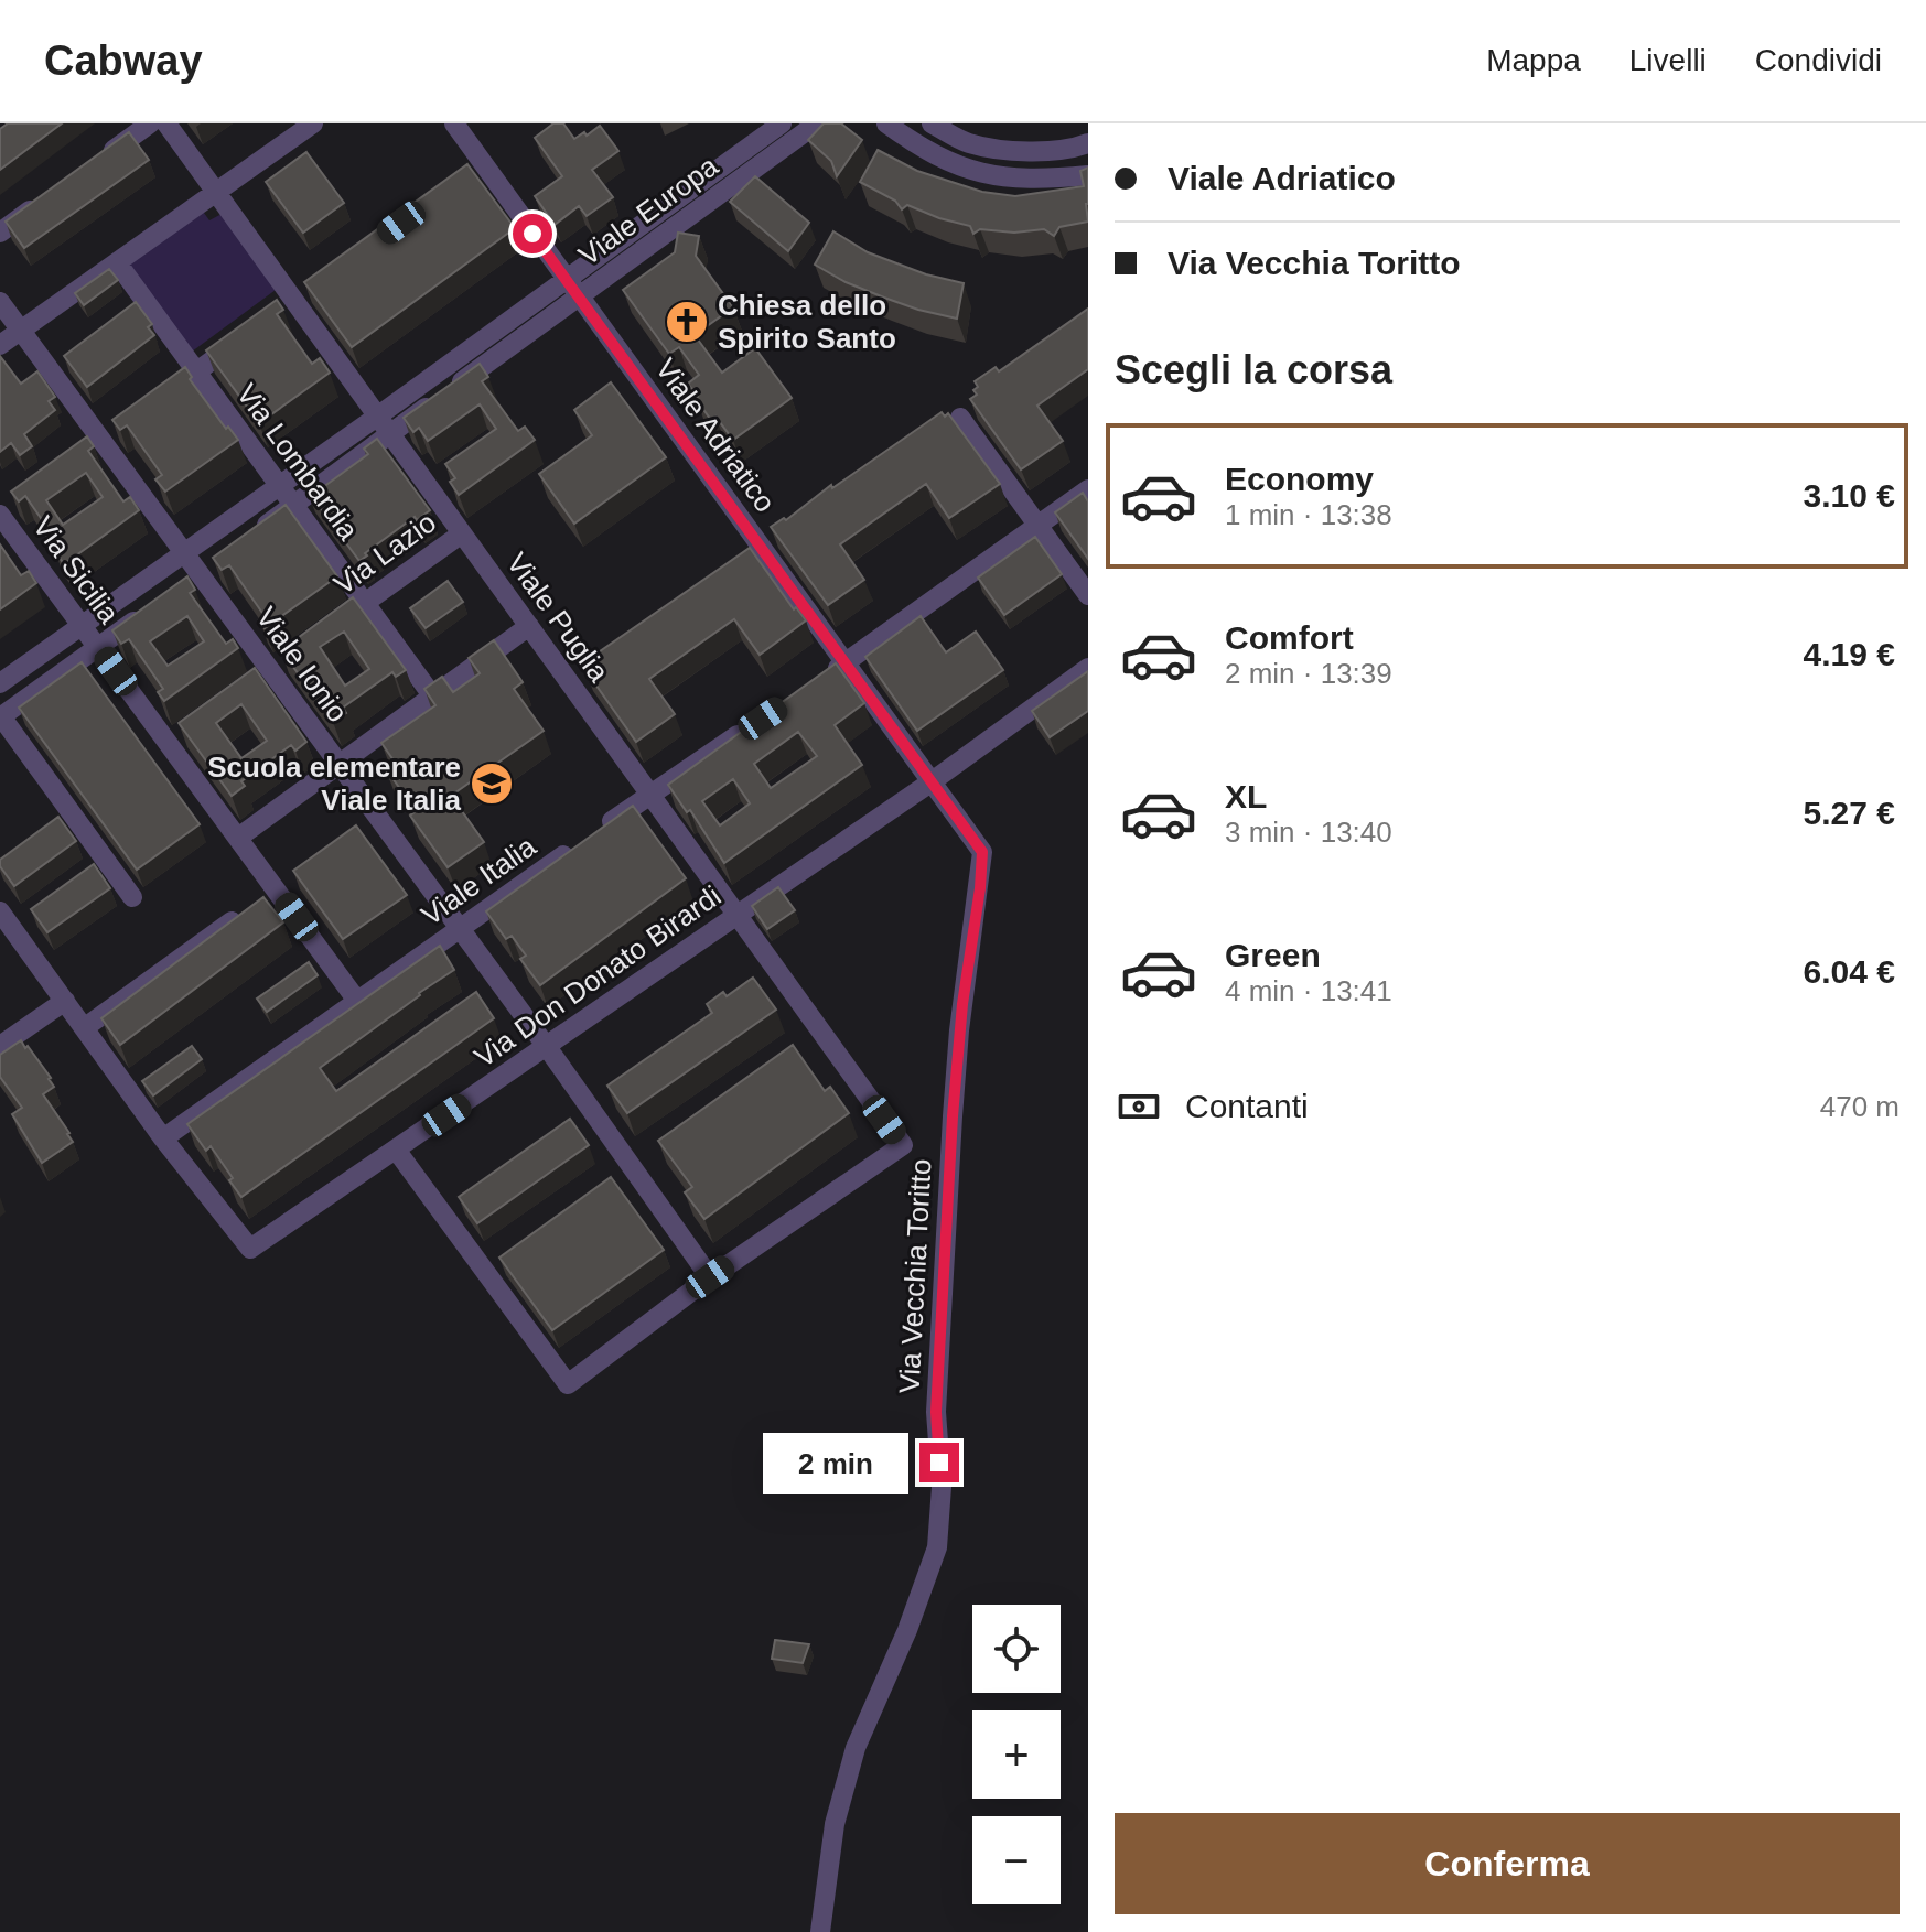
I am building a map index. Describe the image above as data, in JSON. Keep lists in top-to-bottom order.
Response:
{
  "streets": {
    "street": [
      "Viale Europa",
      "Viale Adriatico",
      "Via Lombardia",
      "Via Lazio",
      "Via Sicilia",
      "Viale Puglia",
      "Viale Ionio",
      "Viale Italia",
      "Via Don Donato Birardi",
      "Via Vecchia Toritto"
    ]
  },
  "crossings": [
    ["Viale Europa", "Viale Adriatico"],
    ["Viale Europa", "Via Lombardia"],
    ["Viale Europa", "Via Sicilia"],
    ["Viale Europa", "Viale Puglia"],
    ["Viale Europa", "Viale Ionio"],
    ["Viale Adriatico", "Via Don Donato Birardi"],
    ["Viale Adriatico", "Via Vecchia Toritto"],
    ["Via Lombardia", "Via Lazio"],
    ["Via Lazio", "Viale Puglia"],
    ["Via Sicilia", "Viale Italia"],
    ["Viale Puglia", "Viale Ionio"],
    ["Viale Puglia", "Viale Italia"],
    ["Viale Puglia", "Via Don Donato Birardi"],
    ["Viale Ionio", "Viale Italia"],
    ["Viale Ionio", "Via Don Donato Birardi"],
    ["Viale Italia", "Via Don Donato Birardi"],
    ["Via Don Donato Birardi", "Via Vecchia Toritto"]
  ],
  "places": {
    "church": ["Chiesa dello Spirito Santo"],
    "school or university": ["Scuola elementare Viale Italia"]
  },
  "page": {
    "header": "Cabway",
    "nav": ["Mappa", "Livelli", "Condividi"],
    "banner": ["Viale Adriatico", "Via Vecchia Toritto"],
    "heading": "Scegli la corsa",
    "list": [
      {
        "name": "Economy",
        "note": "1 min · 13:38",
        "value": "3.10 €"
      },
      {
        "name": "Comfort",
        "note": "2 min · 13:39",
        "value": "4.19 €"
      },
      {
        "name": "XL",
        "note": "3 min · 13:40",
        "value": "5.27 €"
      },
      {
        "name": "Green",
        "note": "4 min · 13:41",
        "value": "6.04 €"
      }
    ],
    "pay": ["Contanti", "470 m"],
    "bubble": "2 min",
    "map_buttons": ["+", "−"],
    "buttons": "Conferma"
  }
}
